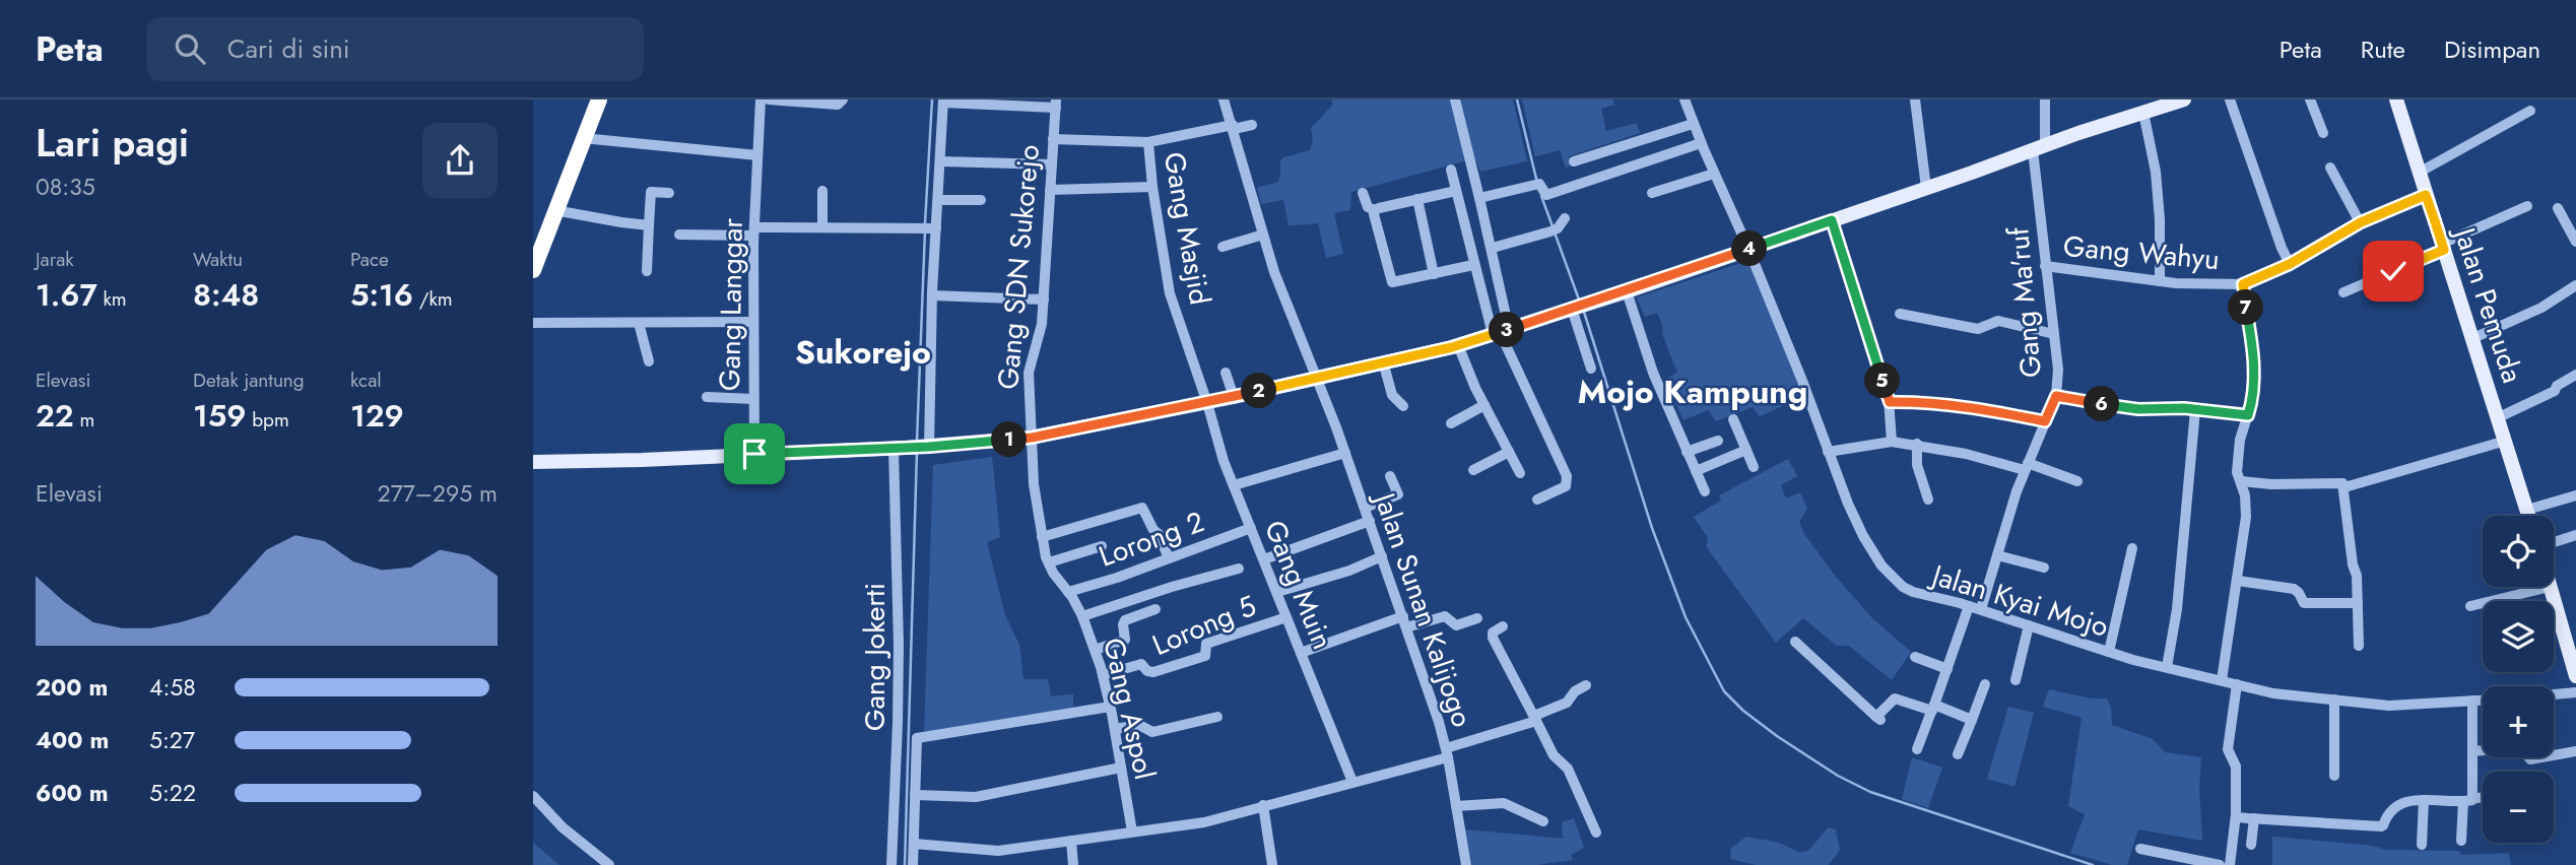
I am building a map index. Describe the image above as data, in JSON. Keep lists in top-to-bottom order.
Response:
{
  "streets": {
    "main road": ["Jalan Pemuda"],
    "street": [
      "Gang Masjid",
      "Gang Wahyu",
      "Gang SDN Sukorejo",
      "Gang Ma'ruf",
      "Gang Langgar",
      "Lorong 2",
      "Gang Muin",
      "Jalan Kyai Mojo",
      "Jalan Sunan Kalijogo",
      "Lorong 5",
      "Gang Jokerti",
      "Gang Aspol"
    ]
  },
  "crossings": [
    ["Gang Masjid", "Gang Muin"],
    ["Gang Masjid", "Jalan Sunan Kalijogo"],
    ["Gang Wahyu", "Gang Ma'ruf"],
    ["Gang Wahyu", "Jalan Pemuda"],
    ["Gang SDN Sukorejo", "Gang Aspol"],
    ["Gang Ma'ruf", "Jalan Kyai Mojo"],
    ["Lorong 2", "Gang Muin"],
    ["Lorong 2", "Gang Aspol"],
    ["Gang Muin", "Lorong 5"],
    ["Lorong 5", "Gang Aspol"]
  ],
  "districts": ["Sukorejo", "Mojo Kampung"],
  "page": {
    "header": "Peta",
    "search": "Cari di sini",
    "nav": ["Peta", "Rute", "Disimpan"],
    "heading": ["Lari pagi", "08:35"],
    "stats": [
      ["Jarak", "1.67 km"],
      ["Waktu", "8:48"],
      ["Pace", "5:16 /km"],
      ["Elevasi", "22 m"],
      ["Detak jantung", "159 bpm"],
      ["kcal", "129"]
    ],
    "pins": [
      "4",
      "7",
      "3",
      "5",
      "2",
      "6",
      "1"
    ],
    "chart": ["Elevasi", "277–295 m"],
    "map_buttons": ["+", "−"],
    "list": [
      {
        "name": "200 m",
        "note": "4:58"
      },
      {
        "name": "400 m",
        "note": "5:27"
      },
      {
        "name": "600 m",
        "note": "5:22"
      }
    ]
  }
}
